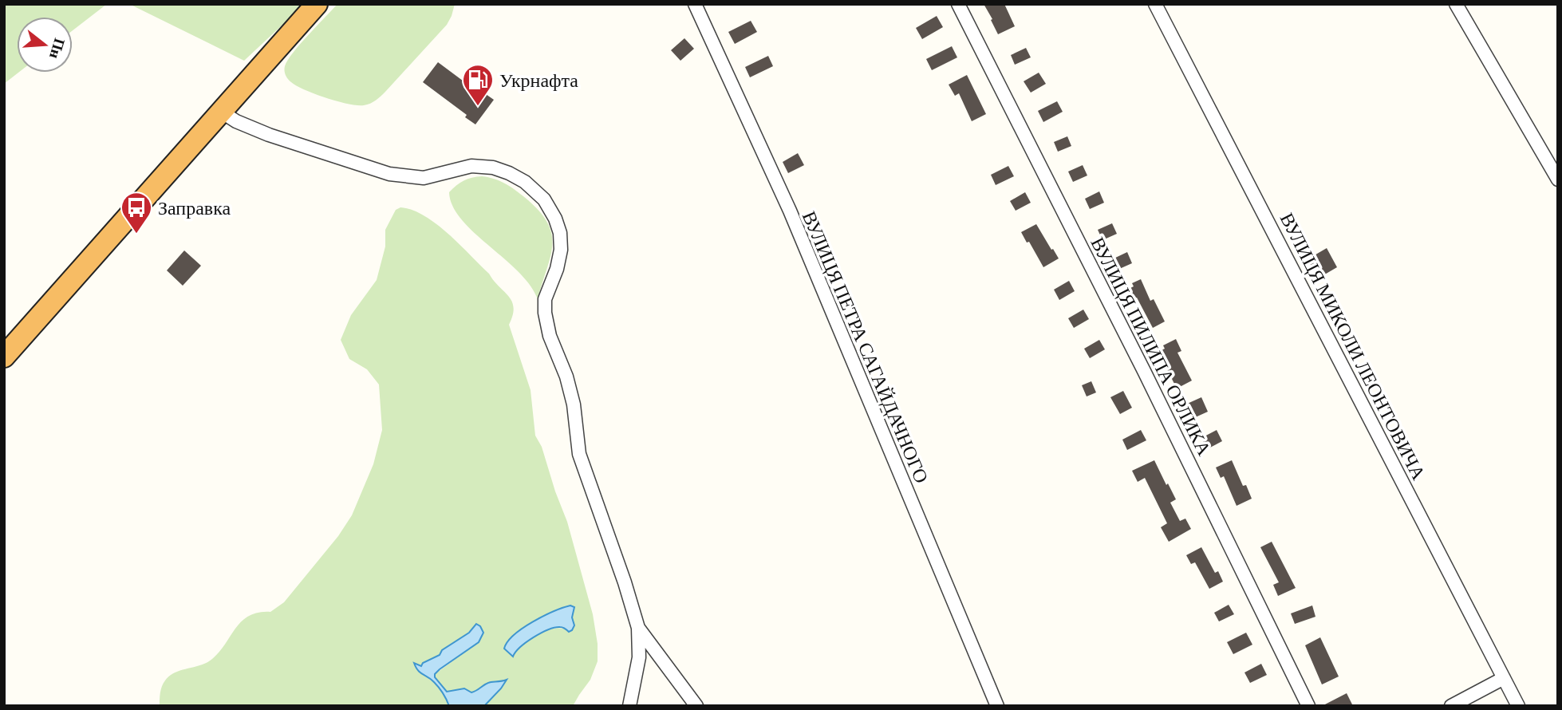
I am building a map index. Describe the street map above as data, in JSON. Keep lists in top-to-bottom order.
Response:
{
  "streets": {
    "street": ["ВУЛИЦЯ ПИЛИПА ОРЛИКА", "ВУЛИЦЯ МИКОЛИ ЛЕОНТОВИЧА", "ВУЛИЦЯ ПЕТРА САГАЙДАЧНОГО"]
  },
  "places": {
    "fuel station": ["Укрнафта"],
    "bus stop": ["Заправка"]
  },
  "north": "right"
}
